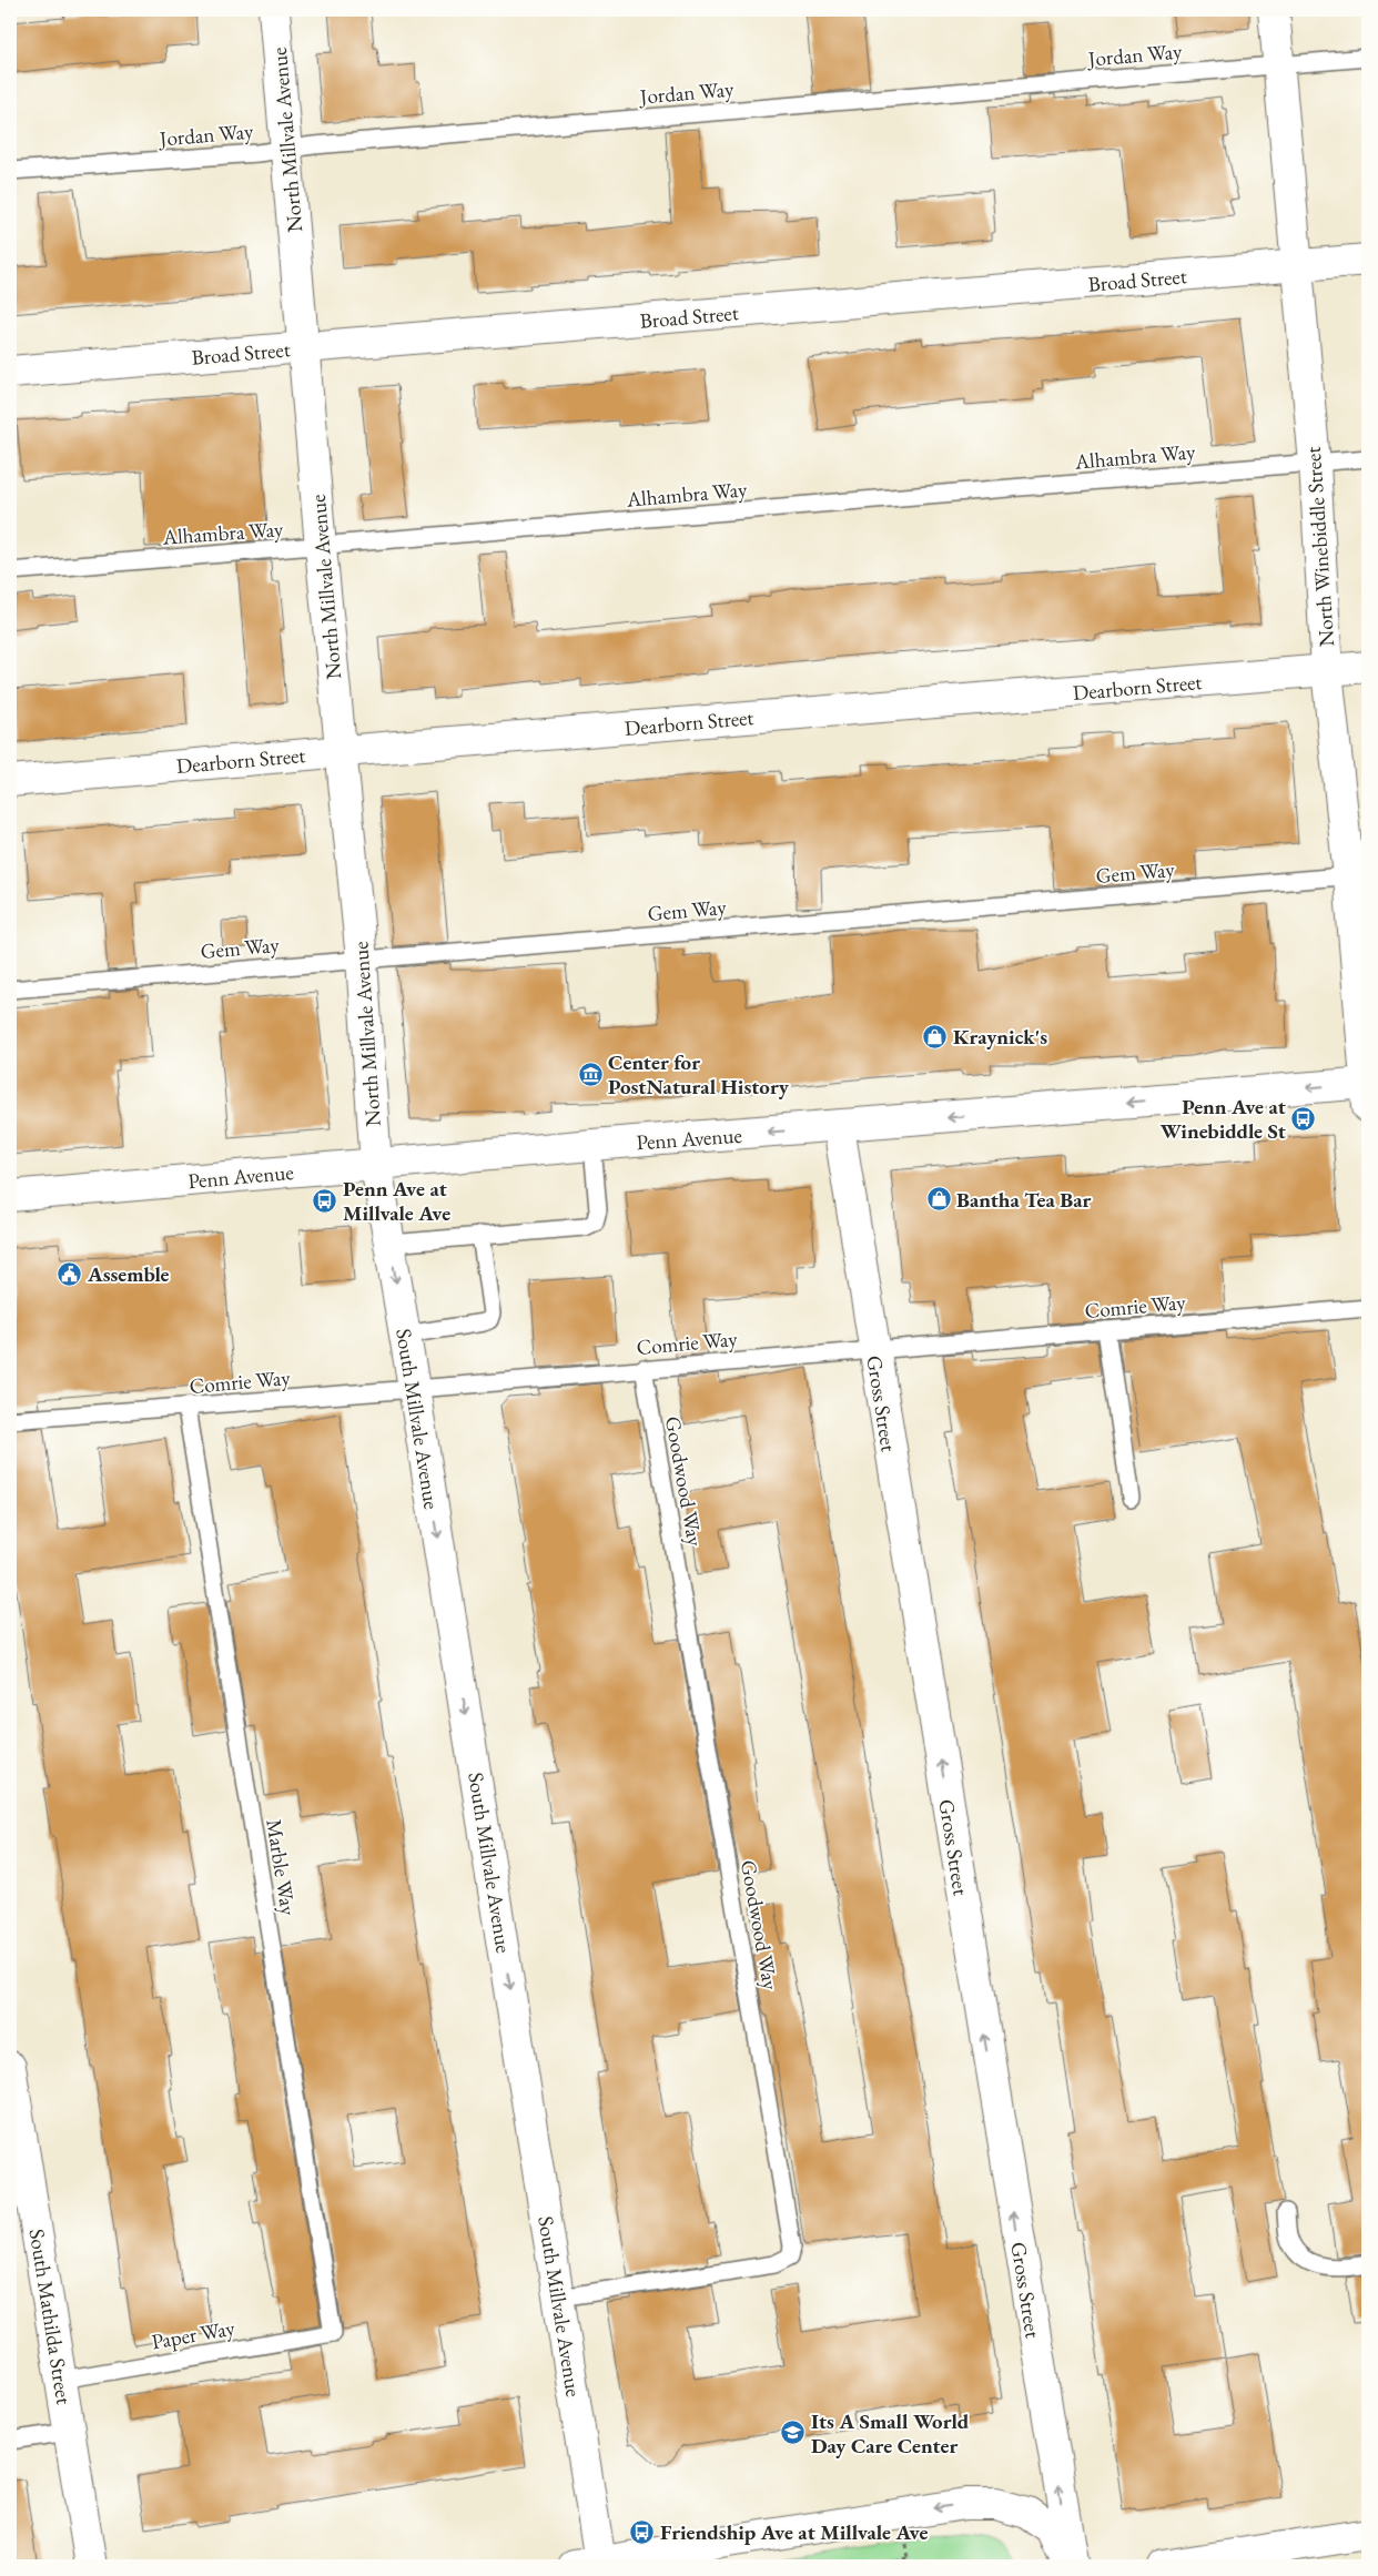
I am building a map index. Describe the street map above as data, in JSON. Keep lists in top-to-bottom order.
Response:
{
  "streets": {
    "street": [
      "North Millvale Avenue",
      "Broad Street",
      "North Winebiddle Street",
      "Dearborn Street",
      "Penn Avenue",
      "Gross Street",
      "South Millvale Avenue",
      "South Mathilda Street"
    ],
    "lane": [
      "Jordan Way",
      "Alhambra Way",
      "Gem Way",
      "Comrie Way",
      "Goodwood Way",
      "Marble Way",
      "Paper Way"
    ]
  },
  "crossings": [
    ["Jordan Way", "North Millvale Avenue"],
    ["Jordan Way", "North Winebiddle Street"],
    ["North Millvale Avenue", "Broad Street"],
    ["North Millvale Avenue", "Alhambra Way"],
    ["North Millvale Avenue", "Dearborn Street"],
    ["North Millvale Avenue", "Gem Way"],
    ["North Millvale Avenue", "Penn Avenue"],
    ["North Millvale Avenue", "South Millvale Avenue"],
    ["Broad Street", "North Winebiddle Street"],
    ["Alhambra Way", "North Winebiddle Street"],
    ["North Winebiddle Street", "Dearborn Street"],
    ["North Winebiddle Street", "Gem Way"],
    ["North Winebiddle Street", "Penn Avenue"],
    ["Penn Avenue", "Gross Street"],
    ["Penn Avenue", "South Millvale Avenue"],
    ["Comrie Way", "Gross Street"],
    ["Comrie Way", "South Millvale Avenue"],
    ["Comrie Way", "Goodwood Way"],
    ["Comrie Way", "Marble Way"],
    ["South Millvale Avenue", "Goodwood Way"],
    ["Marble Way", "Paper Way"],
    ["South Mathilda Street", "Paper Way"]
  ],
  "one_way": ["Penn Avenue", "Gross Street", "South Millvale Avenue"],
  "places": {
    "shop": ["Kraynick's", "Bantha Tea Bar"],
    "museum": ["Center for PostNatural History"],
    "bus stop": ["Penn Ave at Winebiddle St", "Penn Ave at Millvale Ave", "Friendship Ave at Millvale Ave"],
    "public building": ["Assemble"],
    "school or university": ["Its A Small World Day Care Center"]
  }
}
